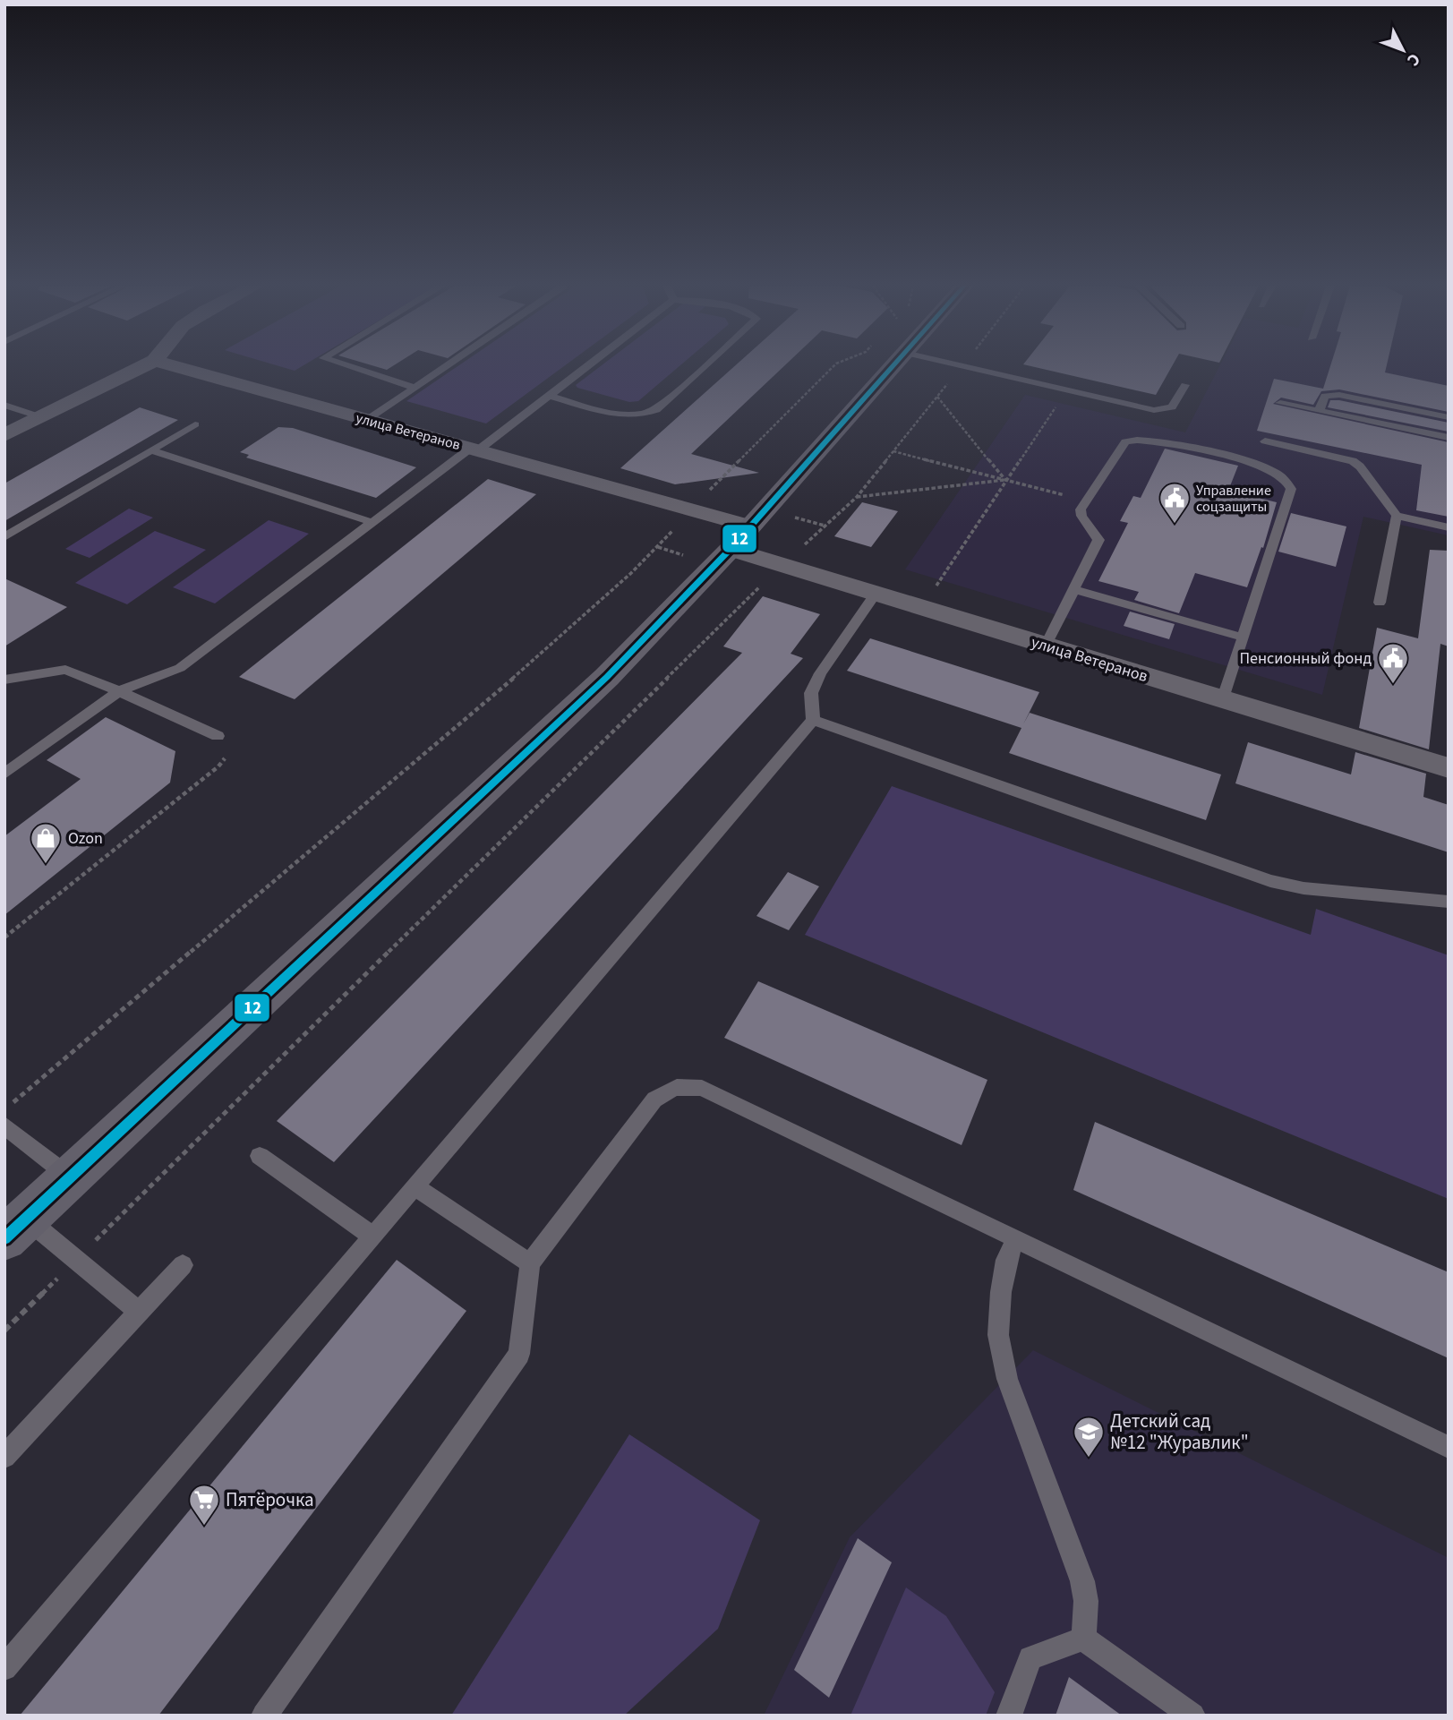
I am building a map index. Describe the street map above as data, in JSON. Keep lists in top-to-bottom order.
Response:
{
  "streets": {
    "street": ["улица Ветеранов"]
  },
  "places": {
    "public building": ["Управление соцзащиты", "Пенсионный фонд"],
    "shop": ["Ozon"],
    "school or university": ["Детский сад №12 \"Журавлик\""],
    "supermarket": ["Пятёрочка"]
  },
  "lines": ["transit line 12"],
  "north": "bottom right"
}
